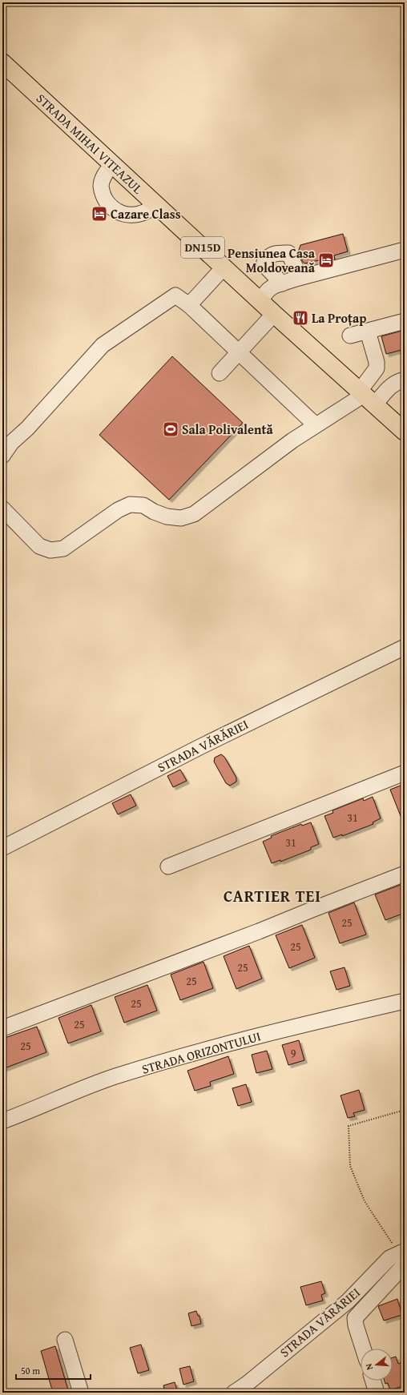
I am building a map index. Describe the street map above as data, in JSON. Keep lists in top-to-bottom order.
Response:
{
  "streets": {
    "main road": ["STRADA MIHAI VITEAZUL", "DN15D"],
    "street": ["STRADA VĂRĂRIEI", "STRADA ORIZONTULUI"]
  },
  "districts": ["CARTIER TEI"],
  "places": {
    "hotel": ["Cazare Class", "Pensiunea Casa Moldoveană"],
    "restaurant": ["La Proțap"],
    "sports": ["Sala Polivalentă"]
  },
  "house_numbers": [
    "31",
    "31",
    "25",
    "25",
    "25",
    "25",
    "25",
    "25",
    "25",
    "9"
  ],
  "scale_bar": "50 m",
  "north": "left"
}
